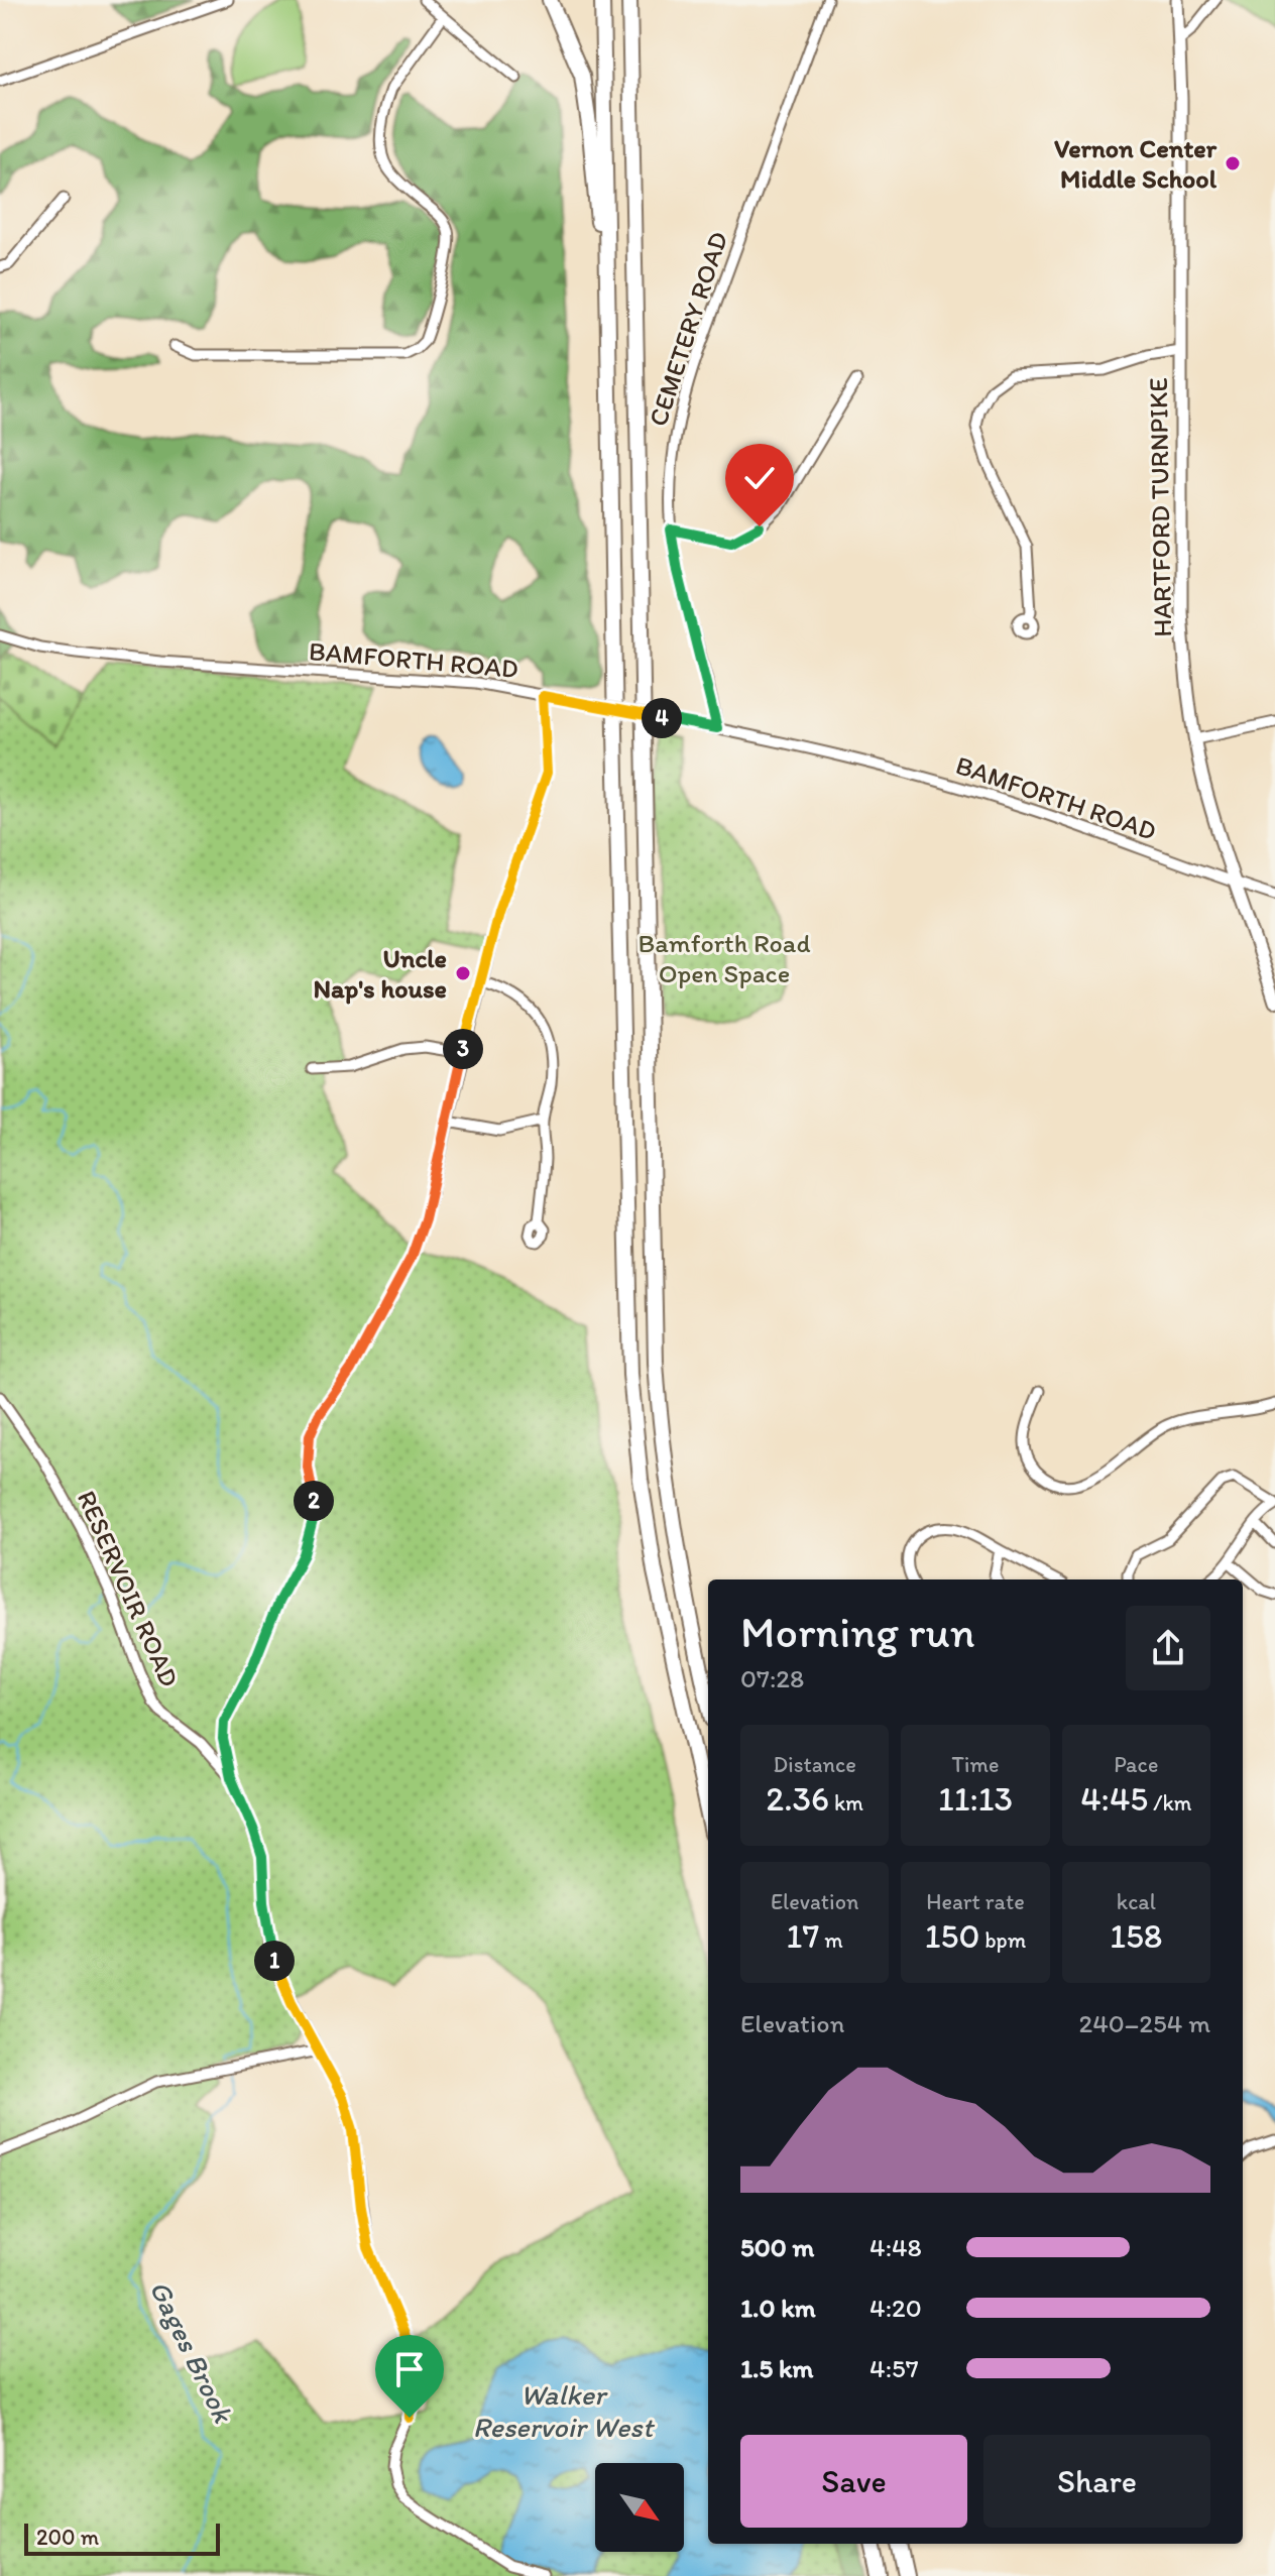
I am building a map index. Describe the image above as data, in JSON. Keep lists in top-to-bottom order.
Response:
{
  "streets": {
    "main road": ["HARTFORD TURNPIKE"],
    "street": ["CEMETERY ROAD", "BAMFORTH ROAD", "RESERVOIR ROAD"]
  },
  "crossings": [
    ["CEMETERY ROAD", "BAMFORTH ROAD"],
    ["HARTFORD TURNPIKE", "BAMFORTH ROAD"]
  ],
  "water": ["Gages Brook", "Walker Reservoir West"],
  "parks": ["Bamforth Road Open Space"],
  "places": ["Vernon Center Middle School", "Uncle Nap's house"],
  "scale_bar": "200 m",
  "north": "bottom right",
  "page": {
    "pins": [
      "4",
      "3",
      "2",
      "1"
    ],
    "heading": ["Morning run", "07:28"],
    "stats": [
      ["Distance", "2.36 km"],
      ["Time", "11:13"],
      ["Pace", "4:45 /km"],
      ["Elevation", "17 m"],
      ["Heart rate", "150 bpm"],
      ["kcal", "158"]
    ],
    "chart": ["Elevation", "240–254 m"],
    "list": [
      {
        "name": "500 m",
        "note": "4:48"
      },
      {
        "name": "1.0 km",
        "note": "4:20"
      },
      {
        "name": "1.5 km",
        "note": "4:57"
      }
    ],
    "buttons": ["Save", "Share"],
    "scale": "200 m"
  }
}
